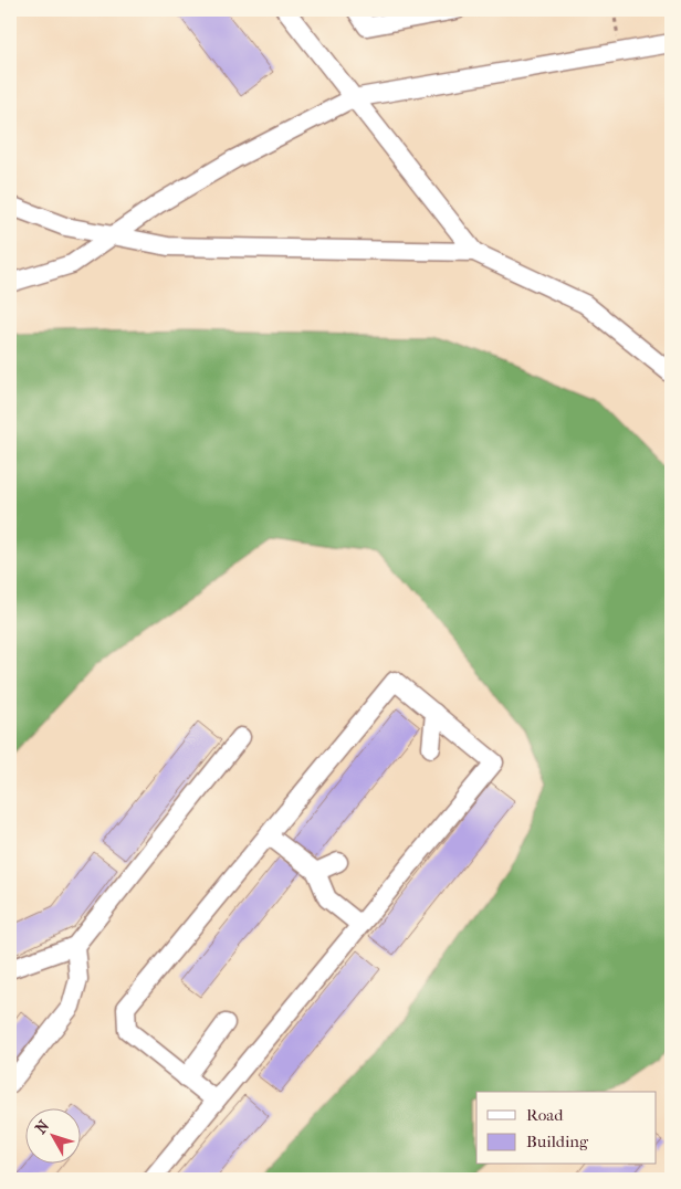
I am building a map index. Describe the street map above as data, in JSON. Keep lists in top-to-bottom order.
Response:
{
  "legend": ["Road", "Building"],
  "north": "top left"
}
